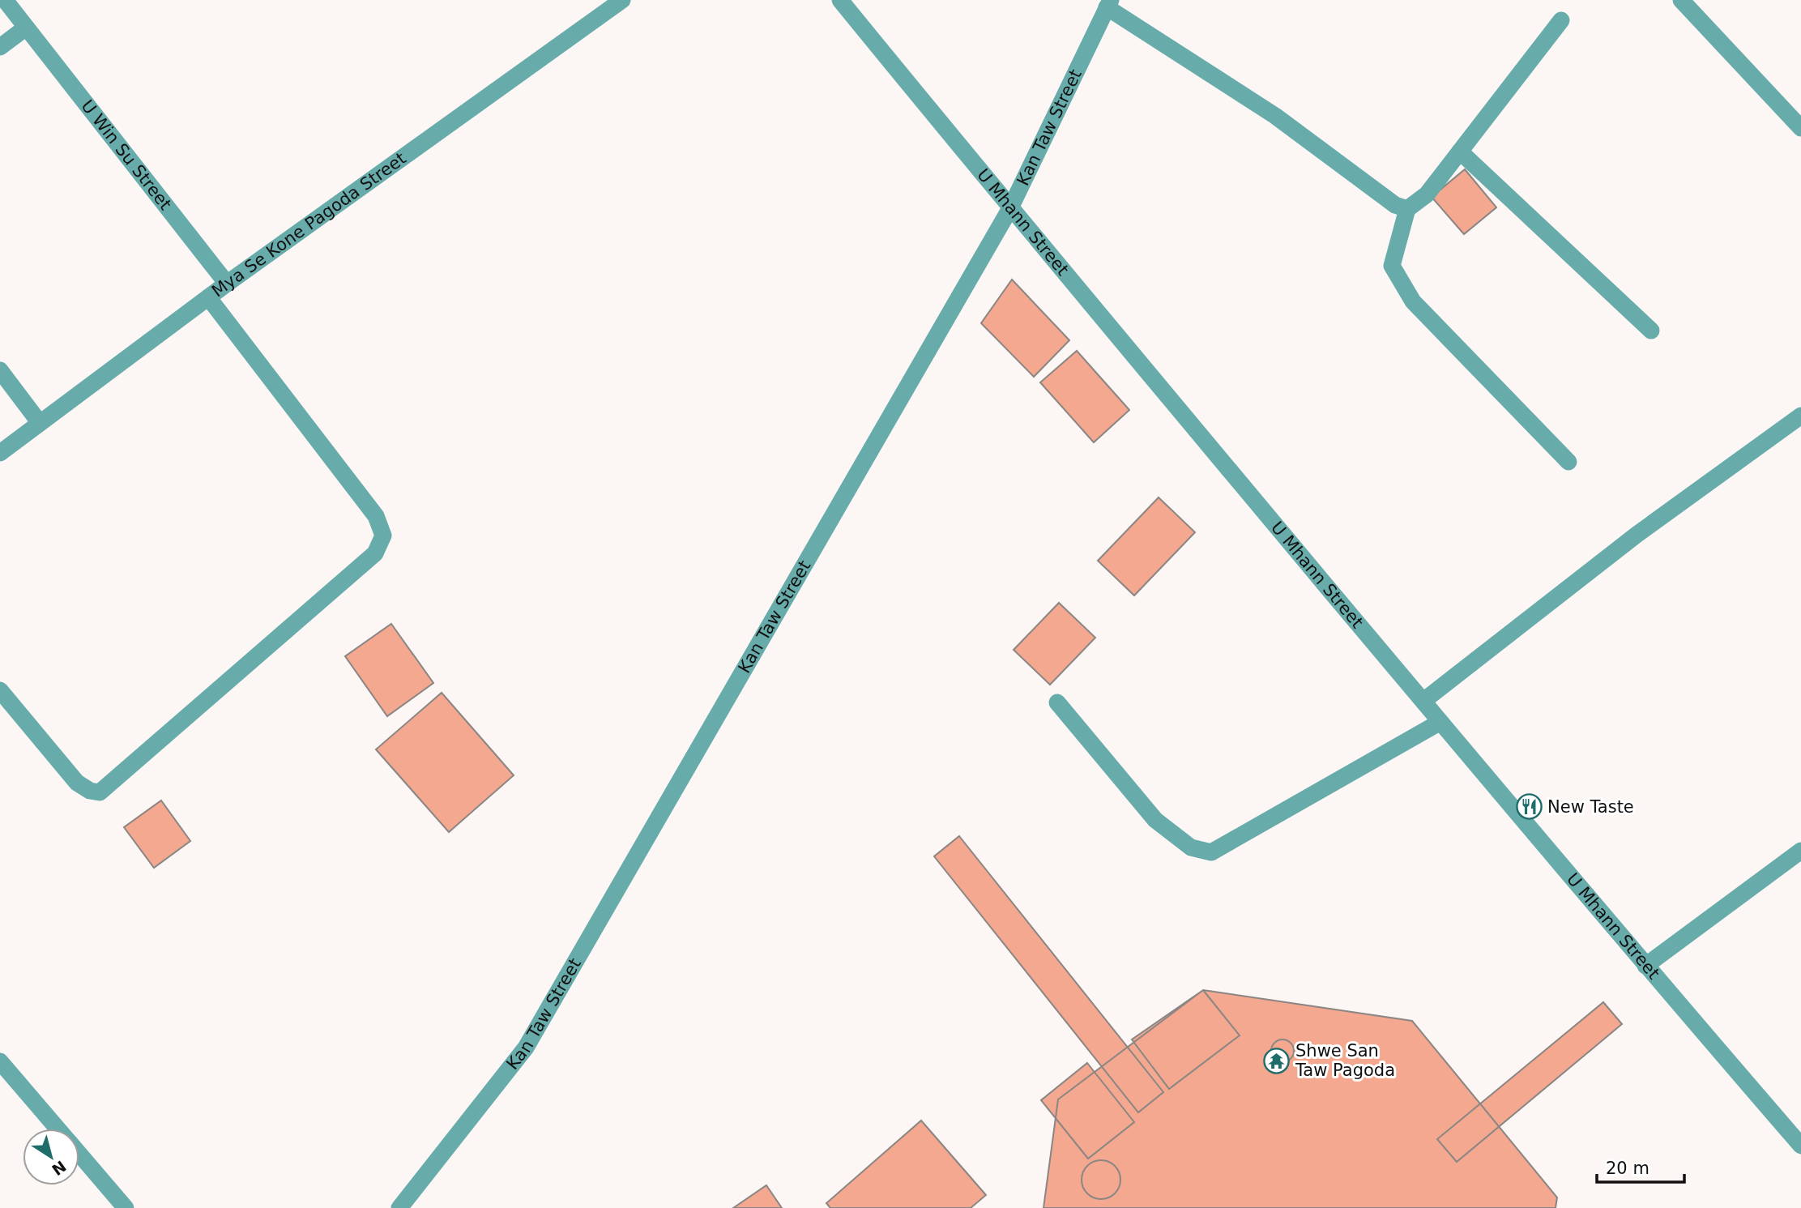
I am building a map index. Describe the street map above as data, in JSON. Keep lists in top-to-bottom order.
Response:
{
  "streets": {
    "street": [
      "Kan Taw Street",
      "U Win Su Street",
      "U Mhann Street",
      "Mya Se Kone Pagoda Street"
    ]
  },
  "crossings": [
    ["Kan Taw Street", "U Mhann Street"],
    ["U Win Su Street", "Mya Se Kone Pagoda Street"]
  ],
  "places": {
    "restaurant": ["New Taste"],
    "temple": ["Shwe San Taw Pagoda"]
  },
  "scale_bar": "20 m",
  "north": "bottom right"
}
